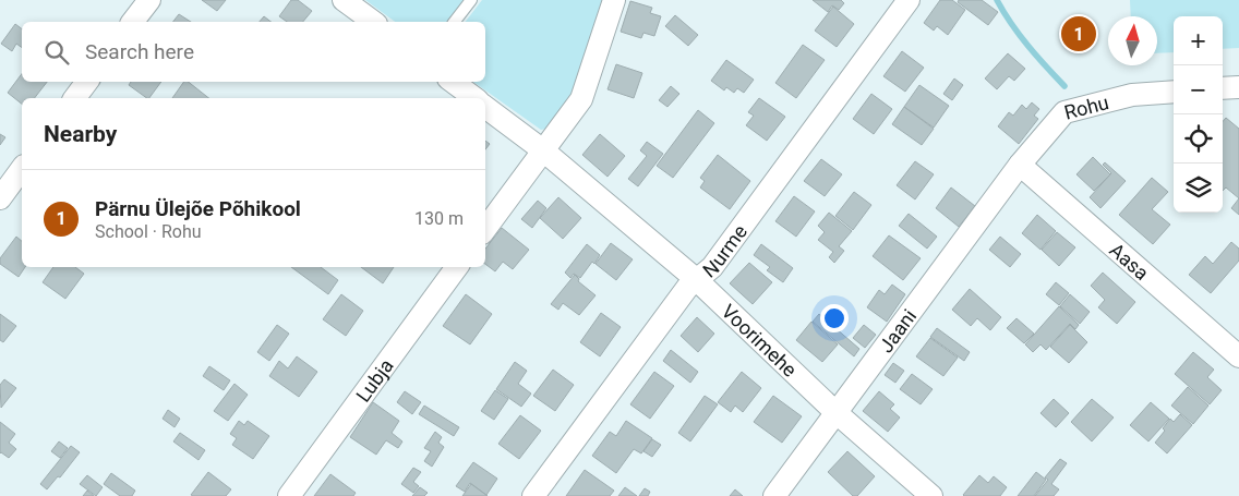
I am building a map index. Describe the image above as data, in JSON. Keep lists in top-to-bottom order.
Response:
{
  "streets": {
    "street": [
      "Rohu",
      "Nurme",
      "Aasa",
      "Jaani",
      "Voorimehe",
      "Lubja"
    ]
  },
  "crossings": [
    ["Rohu", "Aasa"],
    ["Rohu", "Jaani"],
    ["Nurme", "Voorimehe"],
    ["Aasa", "Jaani"],
    ["Jaani", "Voorimehe"]
  ],
  "north": "top",
  "page": {
    "pins": "1",
    "map_buttons": ["+", "−"],
    "search": "Search here",
    "heading": "Nearby",
    "list": [
      {
        "mark": "1",
        "name": "Pärnu Ülejõe Põhikool",
        "note": "School · Rohu",
        "value": "130 m"
      }
    ]
  }
}
